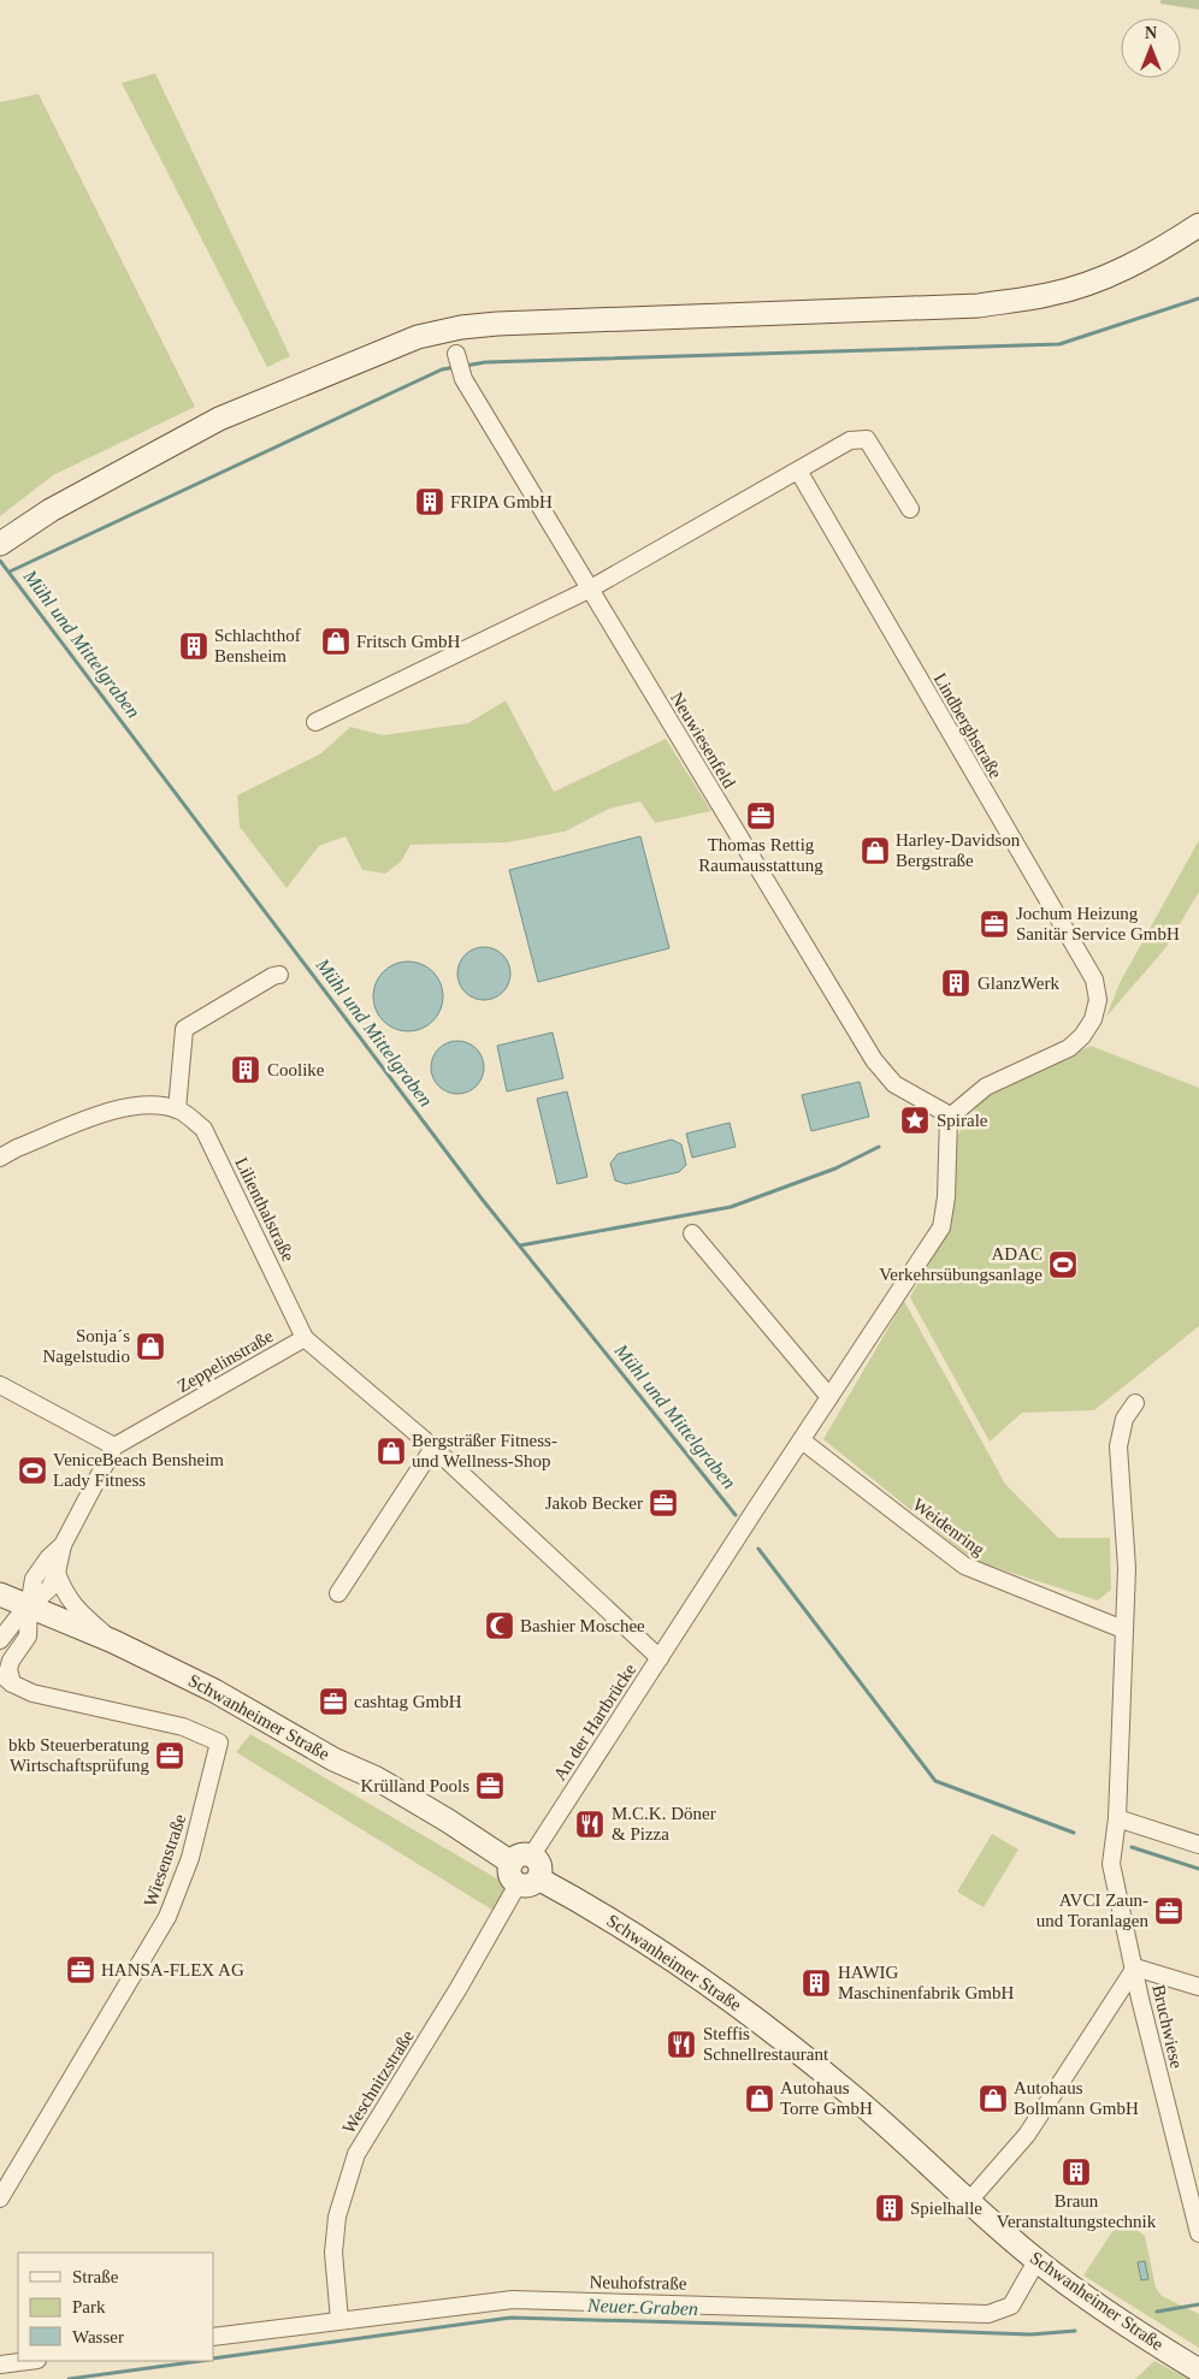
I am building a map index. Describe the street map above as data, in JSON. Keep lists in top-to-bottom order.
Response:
{
  "streets": {
    "main road": ["Schwanheimer Straße"],
    "street": [
      "Lindberghstraße",
      "Neuwiesenfeld",
      "Lilienthalstraße",
      "Zeppelinstraße",
      "Weidenring",
      "An der Hartbrücke",
      "Wiesenstraße",
      "Bruchwiese",
      "Weschnitzstraße",
      "Neuhofstraße"
    ]
  },
  "crossings": [
    ["Lindberghstraße", "Neuwiesenfeld"],
    ["Lindberghstraße", "An der Hartbrücke"],
    ["Neuwiesenfeld", "An der Hartbrücke"],
    ["Lilienthalstraße", "Zeppelinstraße"],
    ["Weidenring", "An der Hartbrücke"],
    ["Schwanheimer Straße", "An der Hartbrücke"],
    ["Schwanheimer Straße", "Wiesenstraße"],
    ["Schwanheimer Straße", "Weschnitzstraße"],
    ["Schwanheimer Straße", "Neuhofstraße"],
    ["Weschnitzstraße", "Neuhofstraße"]
  ],
  "water": ["Mühl und Mittelgraben", "Neuer Graben"],
  "places": {
    "building": [
      "FRIPA GmbH",
      "Schlachthof Bensheim",
      "GlanzWerk",
      "Coolike",
      "HAWIG Maschinenfabrik GmbH",
      "Braun Veranstaltungstechnik",
      "Spielhalle"
    ],
    "shop": [
      "Fritsch GmbH",
      "Harley-Davidson Bergstraße",
      "Sonja´s Nagelstudio",
      "Bergsträßer Fitness- und Wellness-Shop",
      "Autohaus Torre GmbH",
      "Autohaus Bollmann GmbH"
    ],
    "office": [
      "Thomas Rettig Raumausstattung",
      "Jochum Heizung Sanitär Service GmbH",
      "Jakob Becker",
      "cashtag GmbH",
      "bkb Steuerberatung Wirtschaftsprüfung",
      "Krülland Pools",
      "AVCI Zaun- und Toranlagen",
      "HANSA-FLEX AG"
    ],
    "place": ["Spirale"],
    "sports": ["ADAC Verkehrsübungsanlage", "VeniceBeach Bensheim Lady Fitness"],
    "mosque": ["Bashier Moschee"],
    "restaurant": ["M.C.K. Döner & Pizza", "Steffis Schnellrestaurant"]
  },
  "legend": ["Straße", "Park", "Wasser"],
  "north": "top"
}
